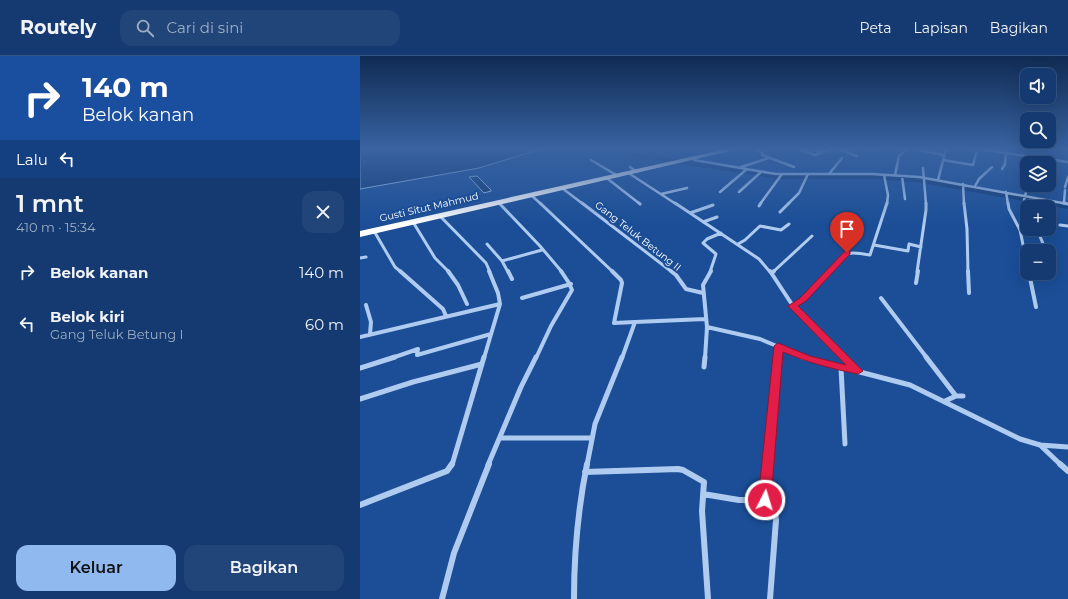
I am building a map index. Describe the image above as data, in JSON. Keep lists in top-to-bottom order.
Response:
{
  "streets": {
    "highway": ["Gusti Situt Mahmud"],
    "street": ["Gang Teluk Betung II"]
  },
  "crossings": [
    ["Gusti Situt Mahmud", "Gang Teluk Betung II"]
  ],
  "page": {
    "header": "Routely",
    "search": "Cari di sini",
    "nav": ["Peta", "Lapisan", "Bagikan"],
    "turn": ["140 m", "Belok kanan"],
    "map_buttons": ["+", "−"],
    "then": "Lalu",
    "heading": ["1 mnt", "410 m · 15:34"],
    "list": [
      {
        "name": "Belok kanan",
        "value": "140 m"
      },
      {
        "name": "Belok kiri",
        "note": "Gang Teluk Betung I",
        "value": "60 m"
      }
    ],
    "buttons": ["Keluar", "Bagikan"]
  }
}
